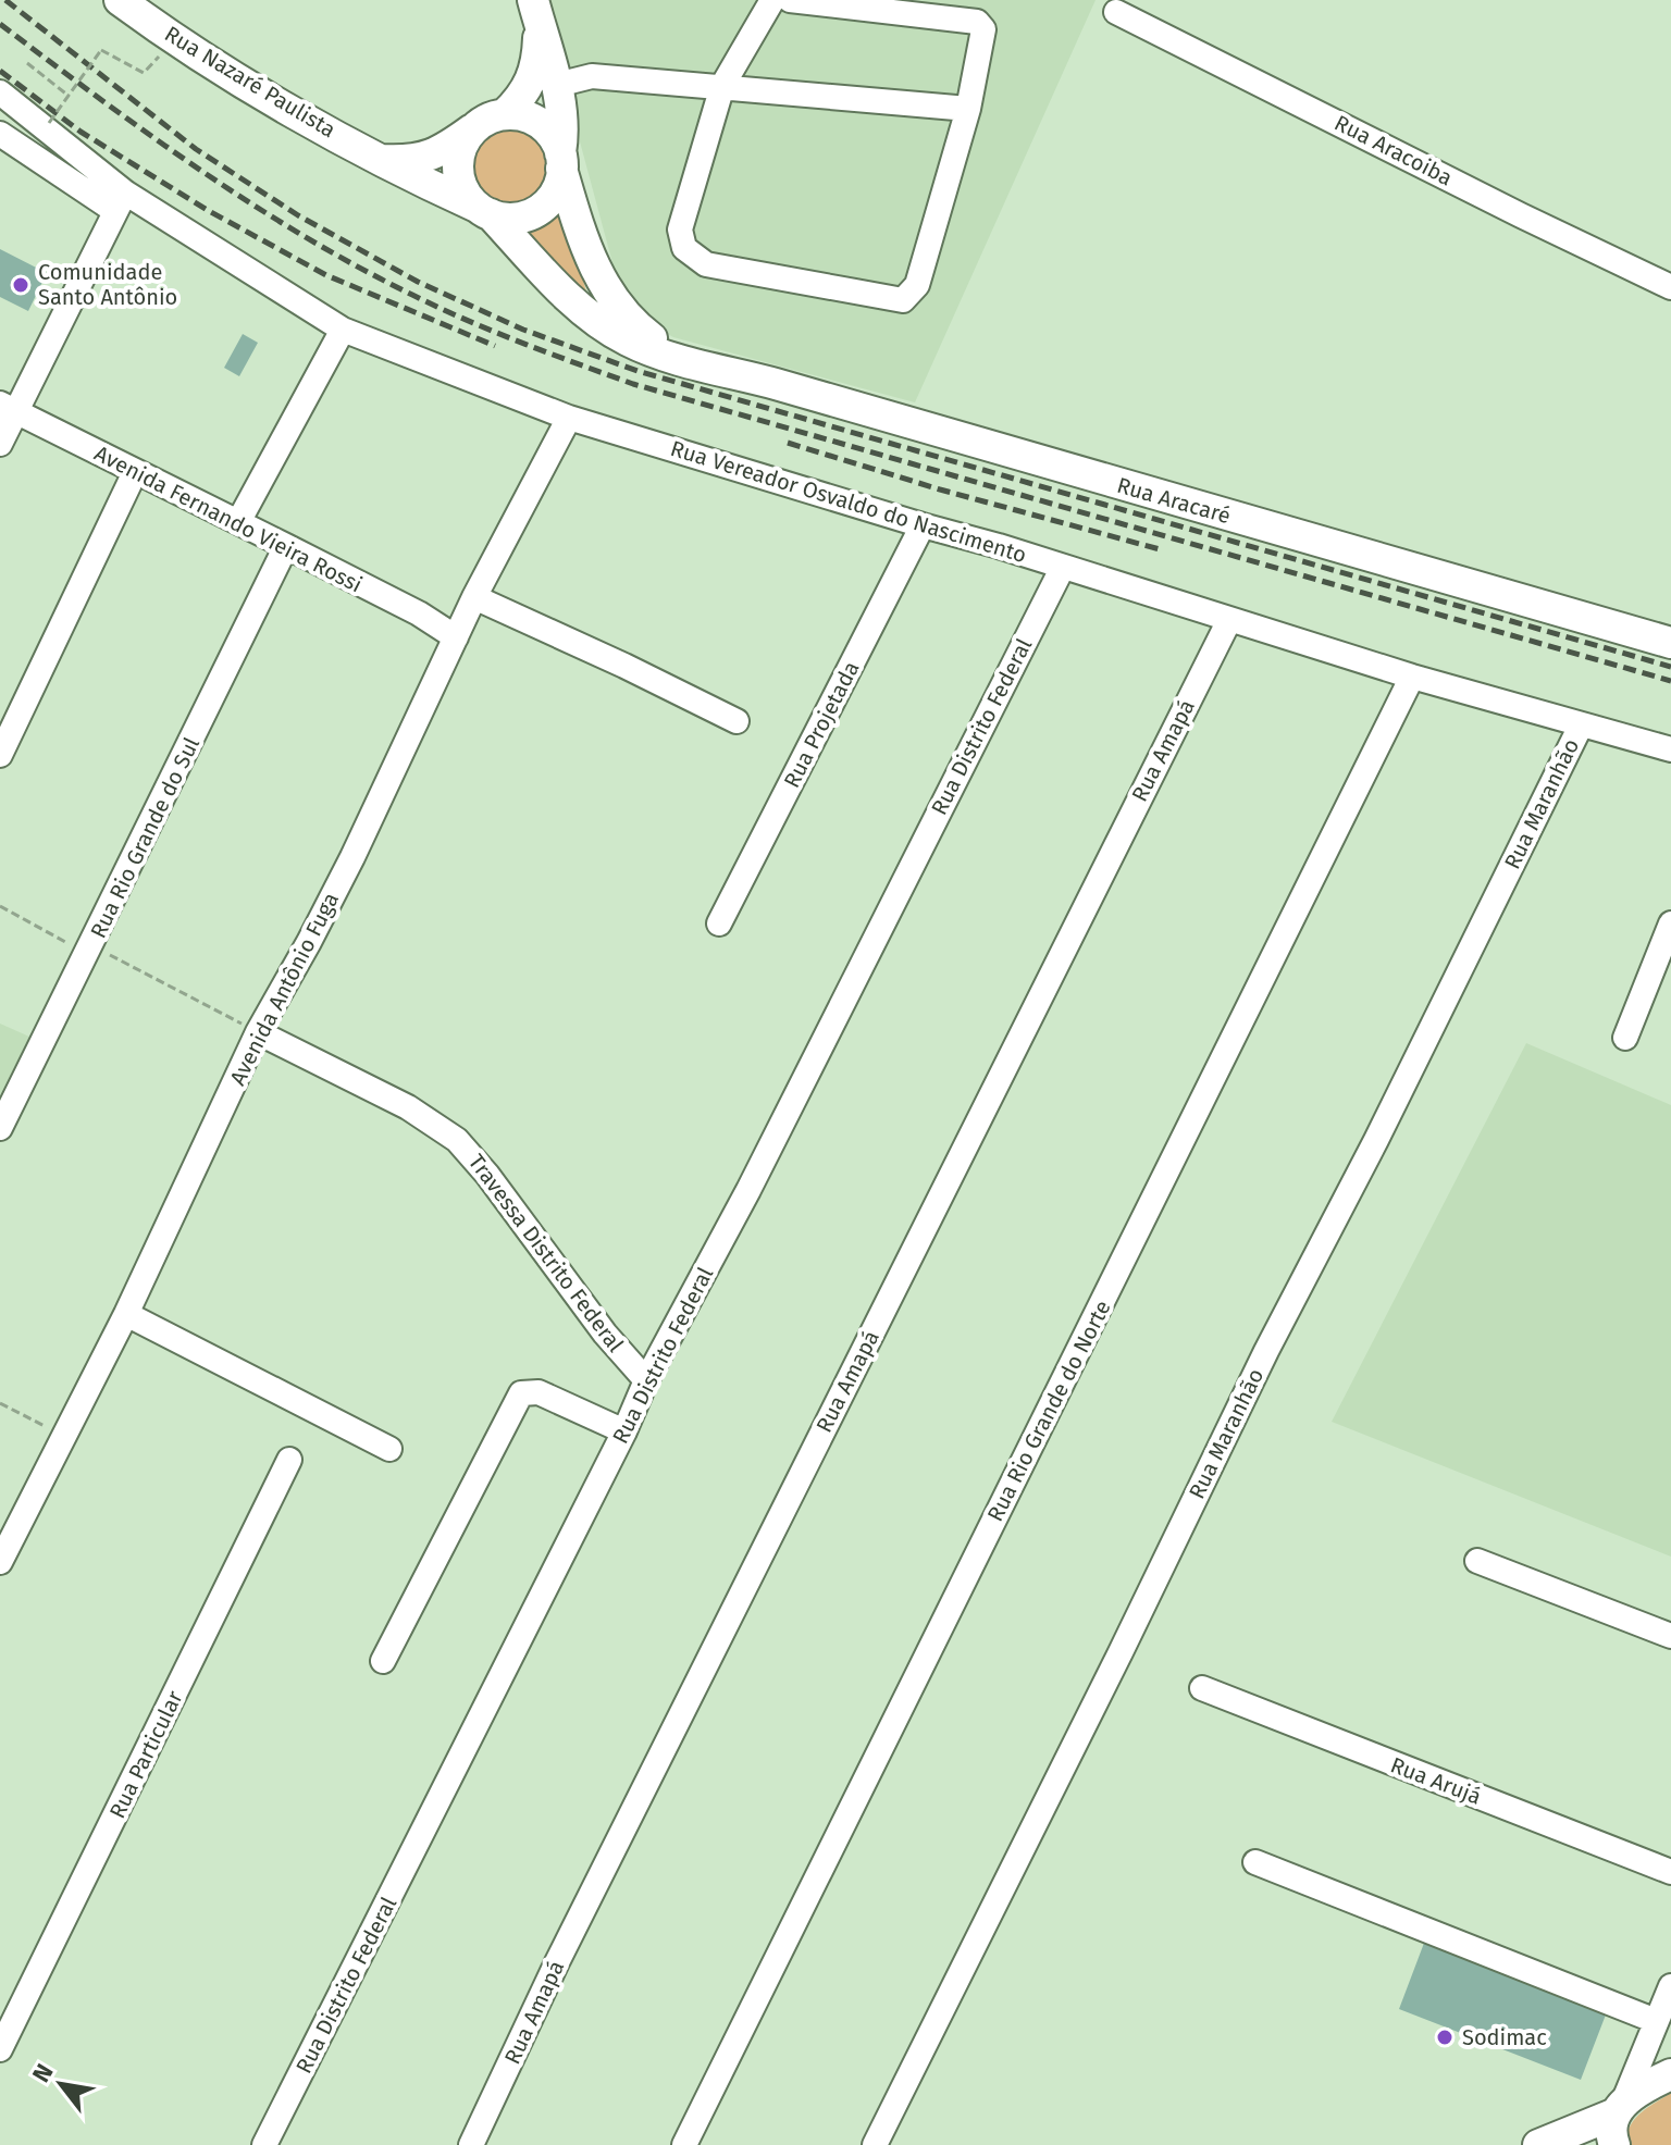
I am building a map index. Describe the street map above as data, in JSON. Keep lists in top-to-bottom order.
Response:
{
  "streets": {
    "main road": ["Rua Nazaré Paulista", "Rua Aracaré"],
    "street": [
      "Rua Aracoiba",
      "Rua Vereador Osvaldo do Nascimento",
      "Avenida Fernando Vieira Rossi",
      "Rua Projetada",
      "Rua Distrito Federal",
      "Rua Amapá",
      "Rua Maranhão",
      "Rua Rio Grande do Sul",
      "Avenida Antônio Fuga",
      "Travessa Distrito Federal",
      "Rua Rio Grande do Norte",
      "Rua Particular",
      "Rua Arujá"
    ]
  },
  "crossings": [
    ["Rua Nazaré Paulista", "Rua Aracaré"],
    ["Rua Vereador Osvaldo do Nascimento", "Rua Projetada"],
    ["Rua Vereador Osvaldo do Nascimento", "Rua Distrito Federal"],
    ["Rua Vereador Osvaldo do Nascimento", "Rua Amapá"],
    ["Rua Vereador Osvaldo do Nascimento", "Rua Maranhão"],
    ["Rua Vereador Osvaldo do Nascimento", "Avenida Antônio Fuga"],
    ["Rua Vereador Osvaldo do Nascimento", "Rua Rio Grande do Norte"],
    ["Avenida Fernando Vieira Rossi", "Rua Rio Grande do Sul"],
    ["Avenida Fernando Vieira Rossi", "Avenida Antônio Fuga"],
    ["Rua Distrito Federal", "Travessa Distrito Federal"],
    ["Avenida Antônio Fuga", "Travessa Distrito Federal"]
  ],
  "places": ["Comunidade Santo Antônio", "Sodimac"],
  "north": "top left"
}
